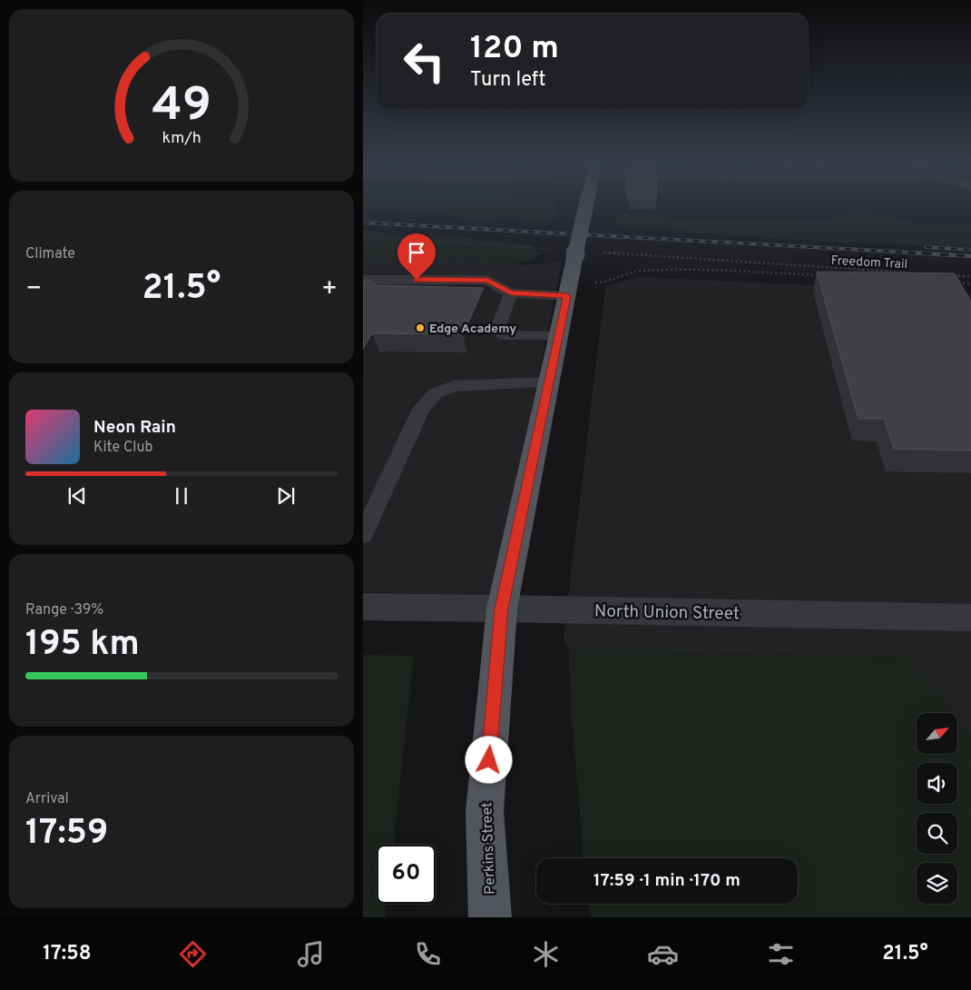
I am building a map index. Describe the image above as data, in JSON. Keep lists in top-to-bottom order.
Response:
{
  "streets": {
    "main road": ["Perkins Street"],
    "street": ["North Union Street"],
    "path": ["Freedom Trail"]
  },
  "crossings": [
    ["North Union Street", "Perkins Street"]
  ],
  "places": ["Edge Academy"],
  "north": "top right",
  "page": {
    "turn": ["120 m", "Turn left"],
    "tile": [
      "Climate",
      ["Range · 39%", "195 km"],
      ["Arrival", "17:59"]
    ],
    "heat": ["−", "21.5°", "+"],
    "song": ["Neon Rain", "Kite Club"],
    "limit": "60",
    "trip": "17:59 · 1 min · 170 m",
    "tabs": ["17:58", "21.5°"],
    "gauge": ["49", "km/h"]
  }
}
